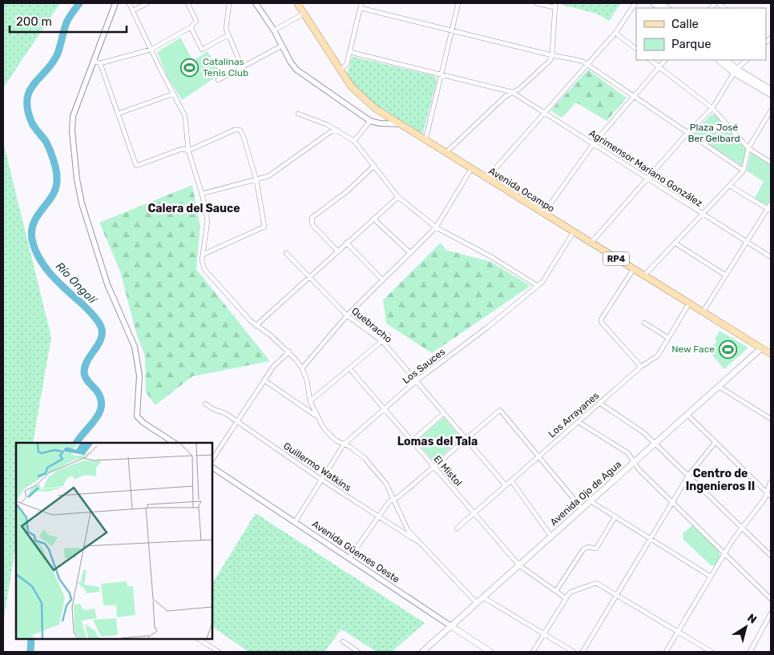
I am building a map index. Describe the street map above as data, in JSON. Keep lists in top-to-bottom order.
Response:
{
  "streets": {
    "main road": [
      "Avenida Ocampo",
      "RP4",
      "Avenida Ojo de Agua",
      "Avenida Güemes Oeste"
    ],
    "street": [
      "Agrimensor Mariano González",
      "Quebracho",
      "Los Sauces",
      "Los Arrayanes",
      "Guillermo Watkins",
      "El Mistol"
    ]
  },
  "crossings": [
    ["Avenida Ocampo", "Los Sauces"],
    ["Avenida Ocampo", "Los Arrayanes"],
    ["Avenida Ocampo", "Avenida Ojo de Agua"],
    ["Quebracho", "Los Sauces"],
    ["Quebracho", "Los Arrayanes"],
    ["Los Sauces", "Guillermo Watkins"],
    ["Los Sauces", "El Mistol"],
    ["Los Sauces", "Avenida Güemes Oeste"],
    ["Los Arrayanes", "El Mistol"],
    ["El Mistol", "Avenida Ojo de Agua"],
    ["Avenida Ojo de Agua", "Avenida Güemes Oeste"]
  ],
  "districts": ["Calera del Sauce", "Lomas del Tala", "Centro de Ingenieros II"],
  "water": ["Río Ongolí"],
  "parks": ["Plaza José Ber Gelbard"],
  "places": {
    "sports": ["Catalinas Tenis Club", "New Face"]
  },
  "legend": ["Calle", "Parque"],
  "scale_bar": "200 m",
  "north": "top right"
}
